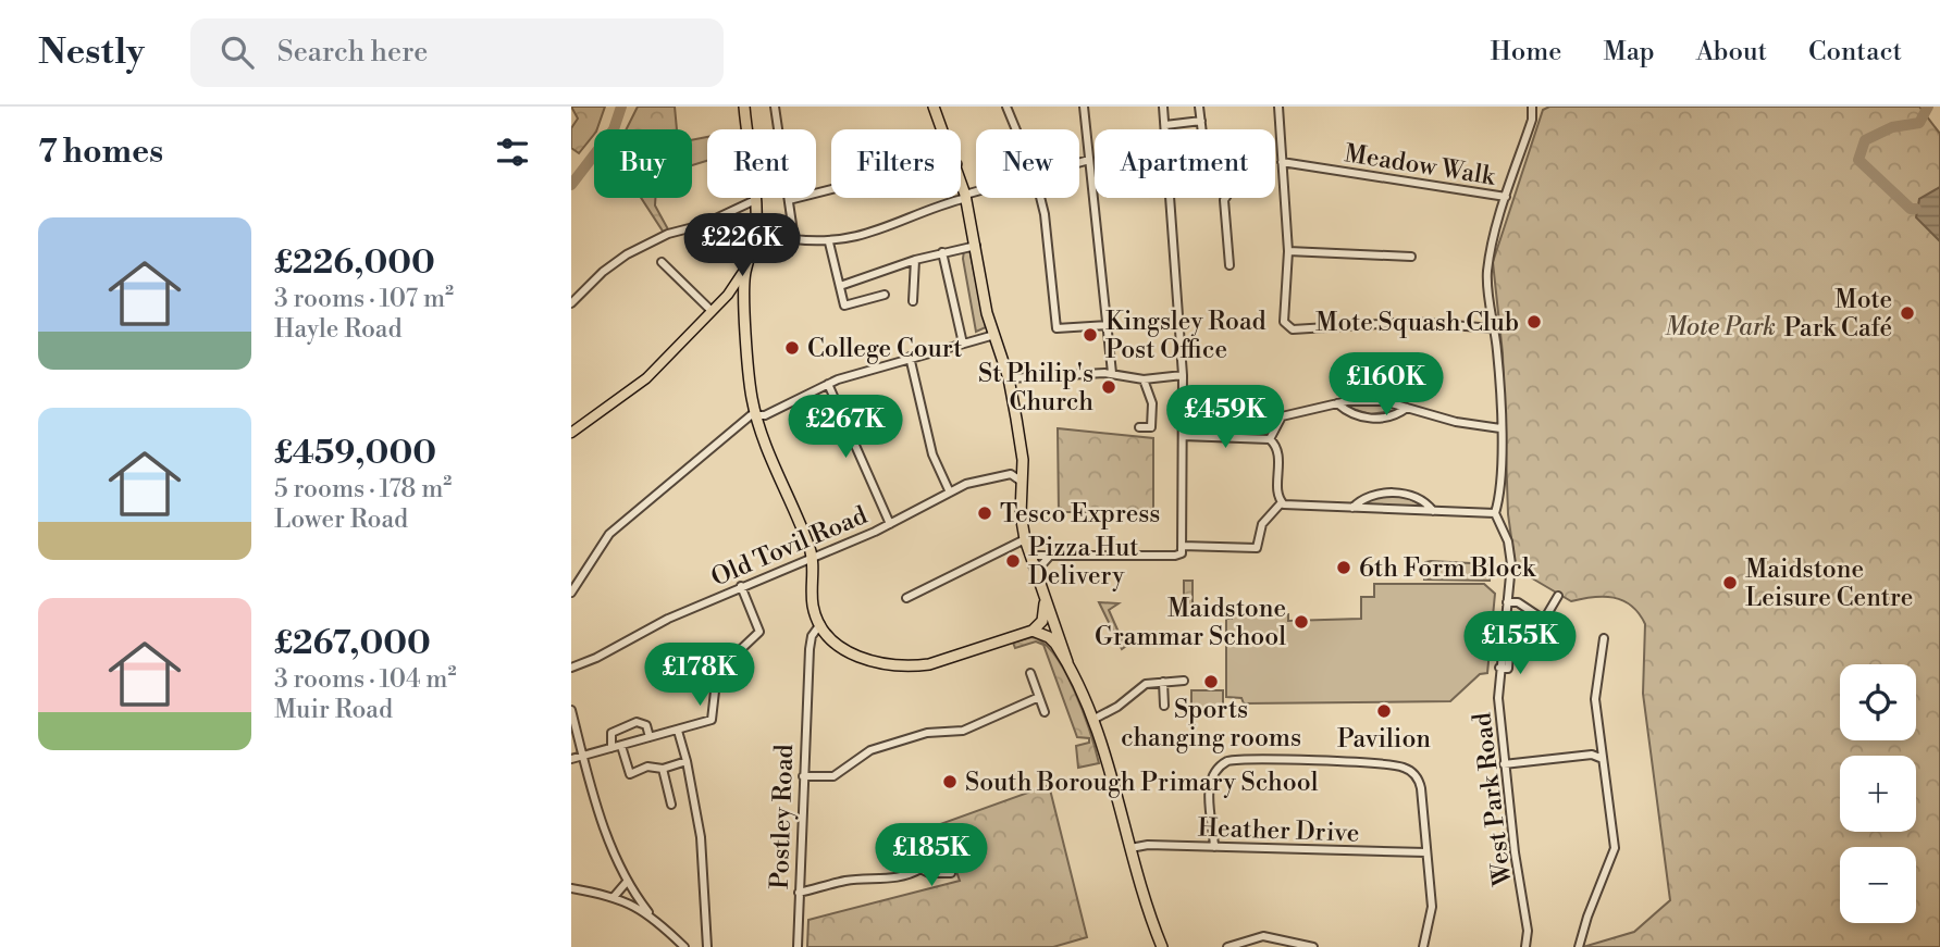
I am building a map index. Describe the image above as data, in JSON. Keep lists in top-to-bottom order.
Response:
{
  "streets": {
    "highway": ["Postley Road"],
    "street": [
      "Meadow Walk",
      "Old Tovil Road",
      "West Park Road",
      "Heather Drive"
    ]
  },
  "crossings": [
    ["Old Tovil Road", "Postley Road"]
  ],
  "parks": ["Mote Park"],
  "places": [
    "Mote Park Café",
    "Mote Squash Club",
    "Kingsley Road Post Office",
    "College Court",
    "St Philip's Church",
    "Tesco Express",
    "Pizza Hut Delivery",
    "6th Form Block",
    "Maidstone Leisure Centre",
    "Maidstone Grammar School",
    "Sports changing rooms",
    "Pavilion",
    "South Borough Primary School"
  ],
  "page": {
    "header": "Nestly",
    "search": "Search here",
    "nav": [
      "Home",
      "Map",
      "About",
      "Contact"
    ],
    "heading": "7 homes",
    "chip": [
      "Buy",
      "Rent",
      "Filters",
      "New",
      "Apartment"
    ],
    "list": [
      {
        "name": "£226,000",
        "note": "3 rooms · 107 m² · Hayle Road"
      },
      {
        "name": "£459,000",
        "note": "5 rooms · 178 m² · Lower Road"
      },
      {
        "name": "£267,000",
        "note": "3 rooms · 104 m² · Muir Road"
      }
    ],
    "price": [
      "£226K",
      "£160K",
      "£459K",
      "£267K",
      "£155K",
      "£178K",
      "£185K"
    ],
    "map_buttons": ["+", "−"]
  }
}
